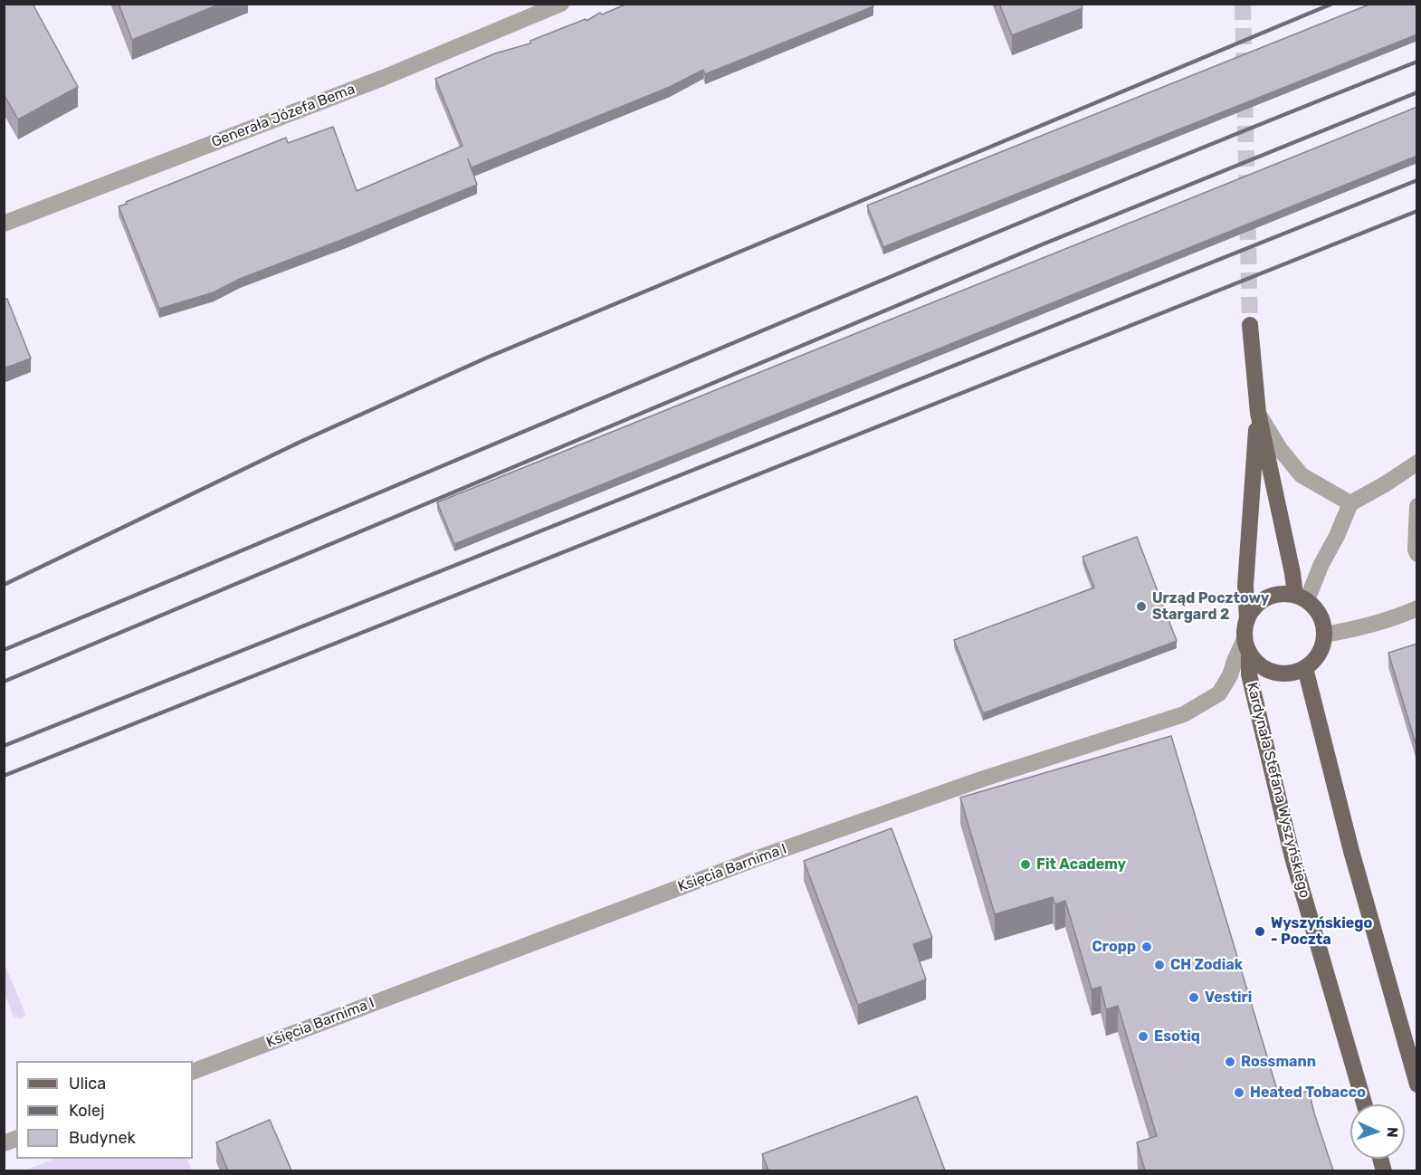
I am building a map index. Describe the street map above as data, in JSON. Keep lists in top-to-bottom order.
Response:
{
  "streets": {
    "main road": ["Kardynała Stefana Wyszyńskiego"],
    "street": ["Generała Józefa Bema", "Księcia Barnima I"]
  },
  "crossings": [
    ["Kardynała Stefana Wyszyńskiego", "Księcia Barnima I"]
  ],
  "places": [
    "Urząd Pocztowy Stargard 2",
    "Fit Academy",
    "Wyszyńskiego - Poczta",
    "Cropp",
    "CH Zodiak",
    "Vestiri",
    "Esotiq",
    "Rossmann",
    "Heated Tobacco"
  ],
  "legend": ["Ulica", "Kolej", "Budynek"],
  "north": "right"
}
